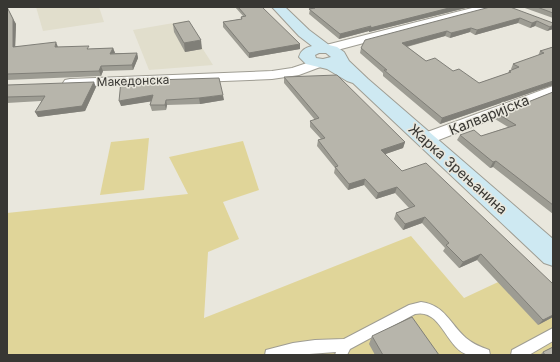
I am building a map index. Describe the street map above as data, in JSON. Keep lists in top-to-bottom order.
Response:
{
  "streets": {
    "main road": ["Жарка Зрењанина"],
    "street": ["Македонска", "Калваријска"]
  },
  "crossings": [
    ["Македонска", "Жарка Зрењанина"],
    ["Калваријска", "Жарка Зрењанина"]
  ]
}
